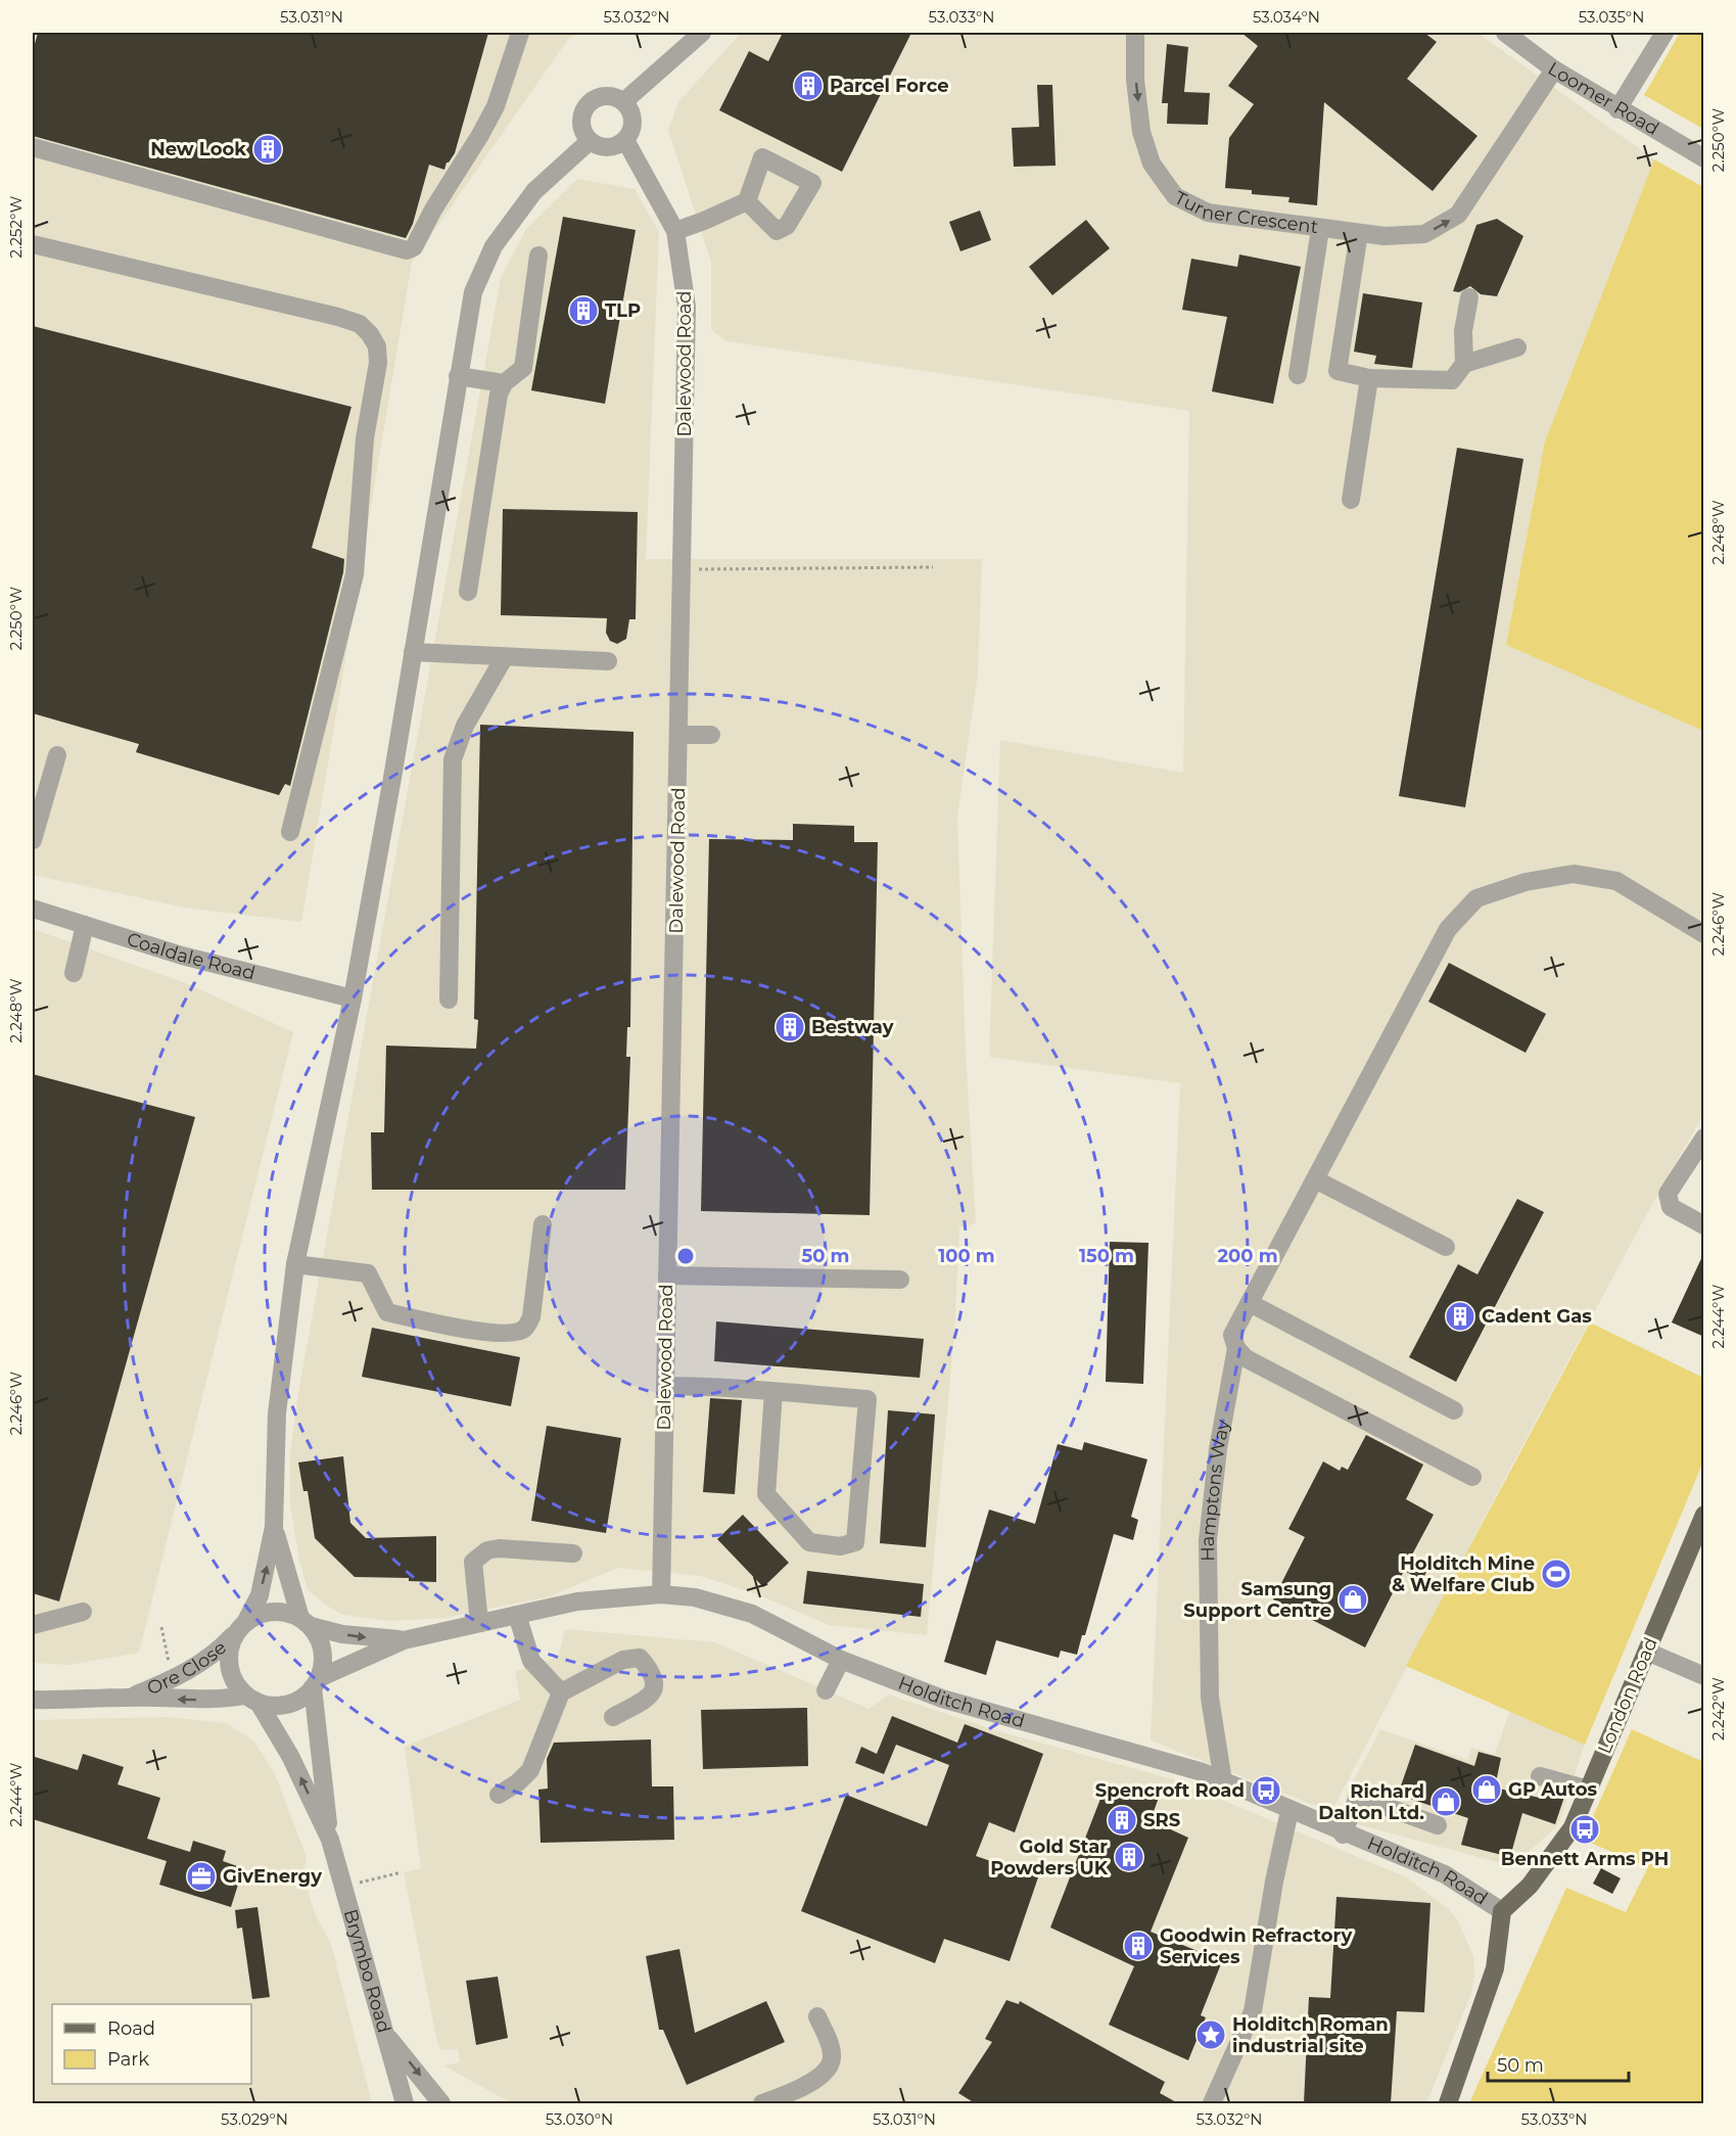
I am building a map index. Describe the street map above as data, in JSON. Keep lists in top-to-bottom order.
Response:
{
  "streets": {
    "main road": ["London Road"],
    "street": [
      "Loomer Road",
      "Turner Crescent",
      "Dalewood Road",
      "Coaldale Road",
      "Hamptons Way",
      "Ore Close",
      "Holditch Road",
      "Brymbo Road"
    ]
  },
  "crossings": [
    ["Loomer Road", "Turner Crescent"],
    ["Dalewood Road", "Holditch Road"],
    ["Hamptons Way", "Holditch Road"],
    ["Ore Close", "Holditch Road"],
    ["Ore Close", "Brymbo Road"],
    ["London Road", "Holditch Road"],
    ["Holditch Road", "Brymbo Road"]
  ],
  "places": {
    "building": [
      "Parcel Force",
      "New Look",
      "TLP",
      "Bestway",
      "Cadent Gas",
      "SRS",
      "Gold Star Powders UK",
      "Goodwin Refractory Services"
    ],
    "sports": ["Holditch Mine & Welfare Club"],
    "shop": ["Samsung Support Centre", "GP Autos", "Richard Dalton Ltd."],
    "bus stop": ["Spencroft Road", "Bennett Arms PH"],
    "office": ["GivEnergy"],
    "place": ["Holditch Roman industrial site"]
  },
  "legend": ["Road", "Park"],
  "scale_bar": "50 m",
  "coordinates": [
    "53.031°N",
    "53.032°N",
    "53.033°N",
    "53.034°N",
    "53.035°N",
    "2.250°W",
    "2.252°W",
    "2.248°W",
    "2.246°W",
    "2.244°W",
    "2.242°W",
    "53.029°N",
    "53.030°N"
  ],
  "rings": [
    "50 m",
    "100 m",
    "150 m",
    "200 m"
  ]
}
